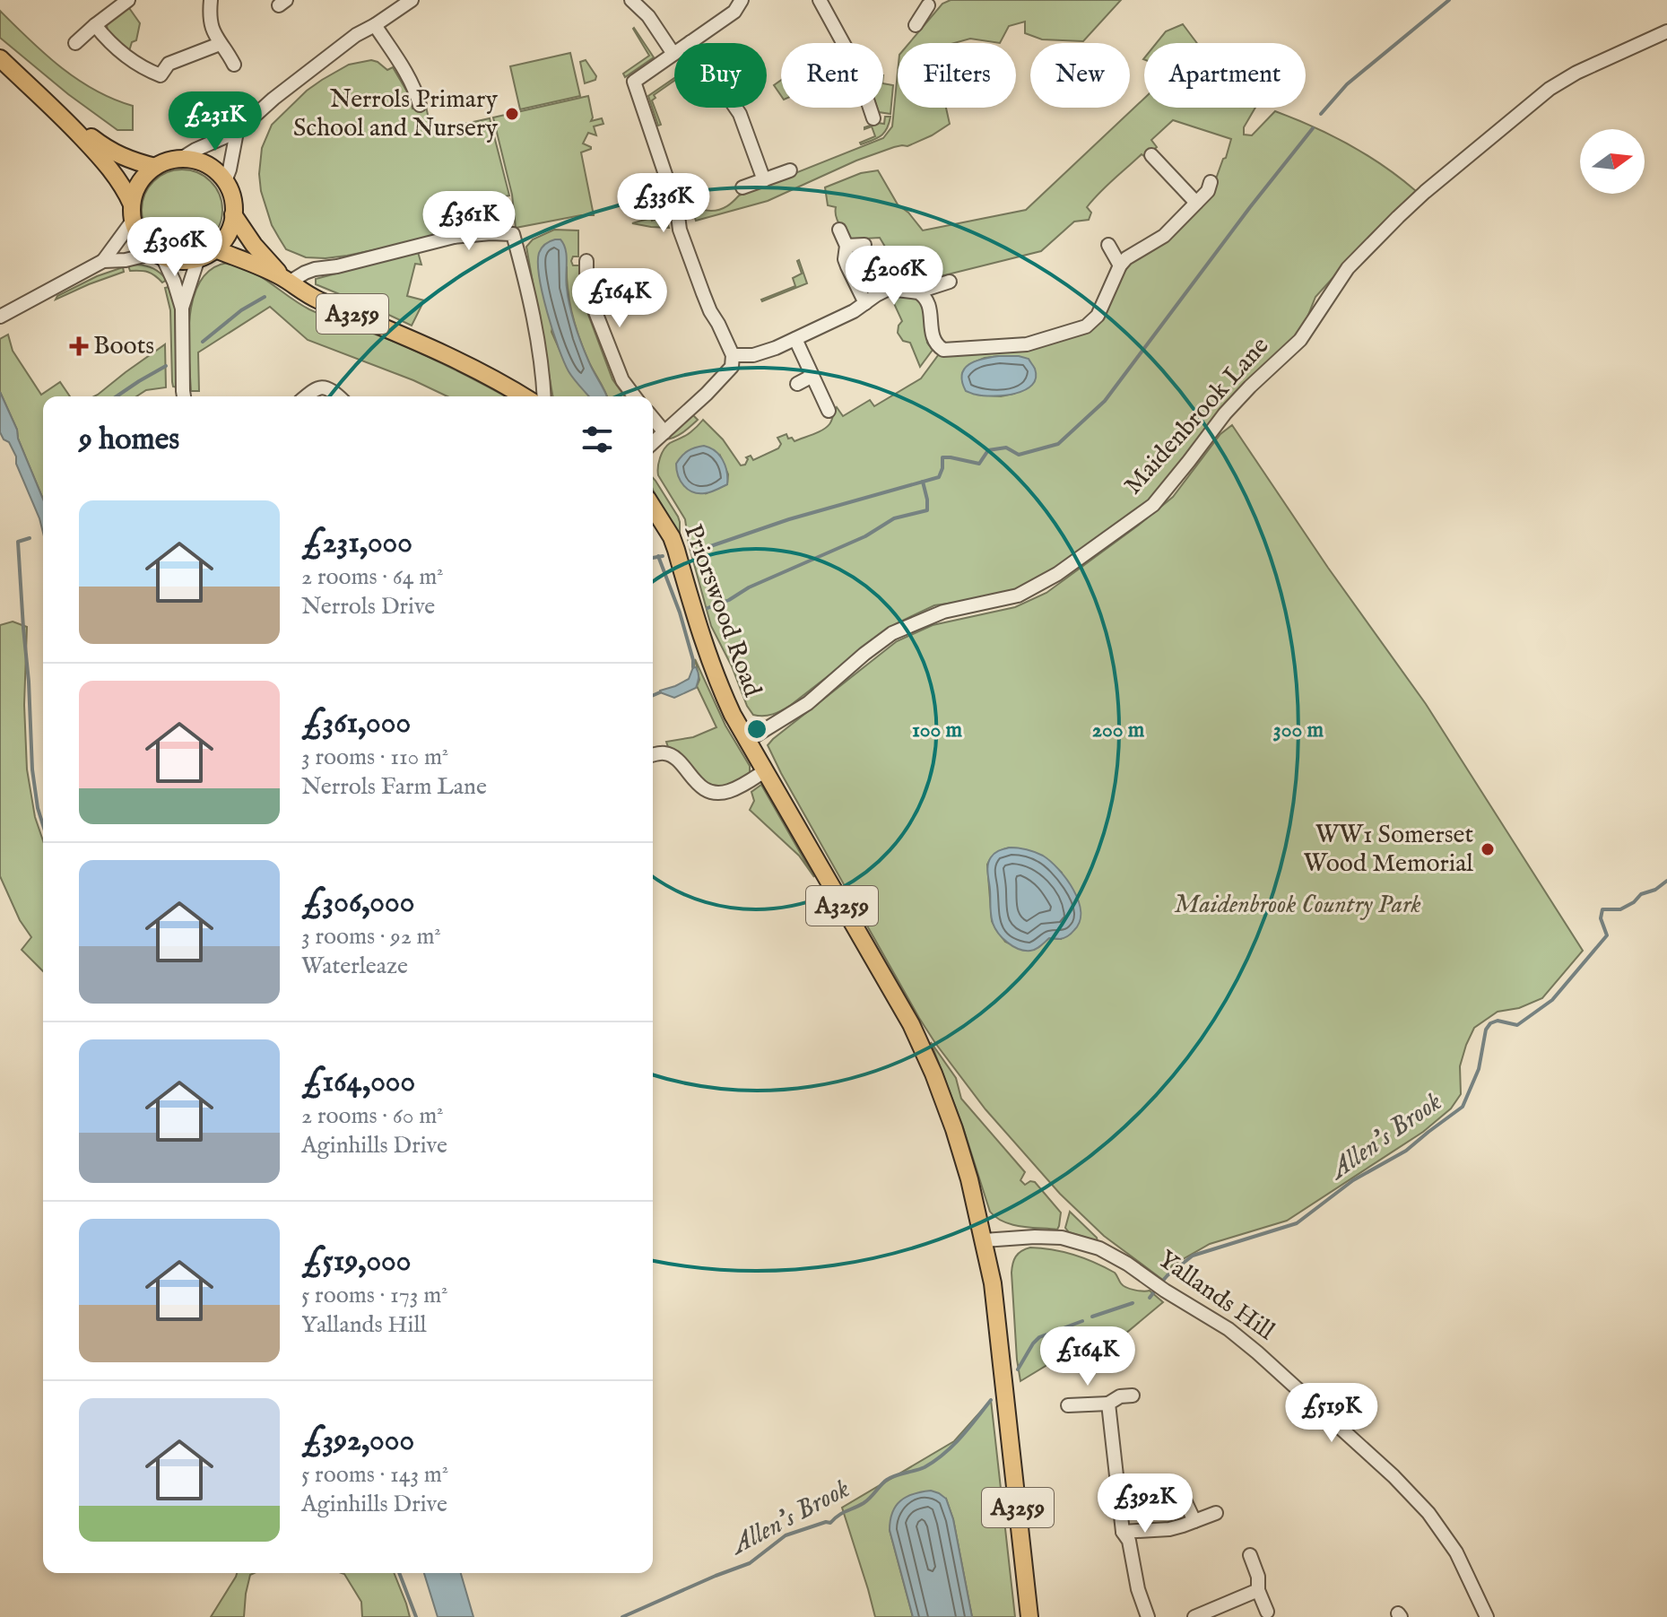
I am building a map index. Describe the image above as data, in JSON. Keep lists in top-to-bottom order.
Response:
{
  "streets": {
    "main road": ["A3259", "Priorswood Road"],
    "street": ["Maidenbrook Lane", "Yallands Hill"]
  },
  "crossings": [
    ["A3259", "Maidenbrook Lane"],
    ["A3259", "Priorswood Road"],
    ["A3259", "Yallands Hill"],
    ["Maidenbrook Lane", "Priorswood Road"]
  ],
  "water": ["Allen's Brook"],
  "parks": ["Maidenbrook Country Park"],
  "places": {
    "other": ["Nerrols Primary School and Nursery", "WW1 Somerset Wood Memorial"],
    "health": ["Boots"]
  },
  "north": "right",
  "page": {
    "chip": [
      "Buy",
      "Rent",
      "Filters",
      "New",
      "Apartment"
    ],
    "price": [
      "£231K",
      "£336K",
      "£361K",
      "£306K",
      "£206K",
      "£164K",
      "£164K",
      "£519K",
      "£392K"
    ],
    "heading": "9 homes",
    "list": [
      {
        "name": "£231,000",
        "note": "2 rooms · 64 m² · Nerrols Drive"
      },
      {
        "name": "£361,000",
        "note": "3 rooms · 110 m² · Nerrols Farm Lane"
      },
      {
        "name": "£306,000",
        "note": "3 rooms · 92 m² · Waterleaze"
      },
      {
        "name": "£164,000",
        "note": "2 rooms · 60 m² · Aginhills Drive"
      },
      {
        "name": "£519,000",
        "note": "5 rooms · 173 m² · Yallands Hill"
      },
      {
        "name": "£392,000",
        "note": "5 rooms · 143 m² · Aginhills Drive"
      }
    ]
  },
  "rings": ["100 m", "200 m", "300 m"]
}
